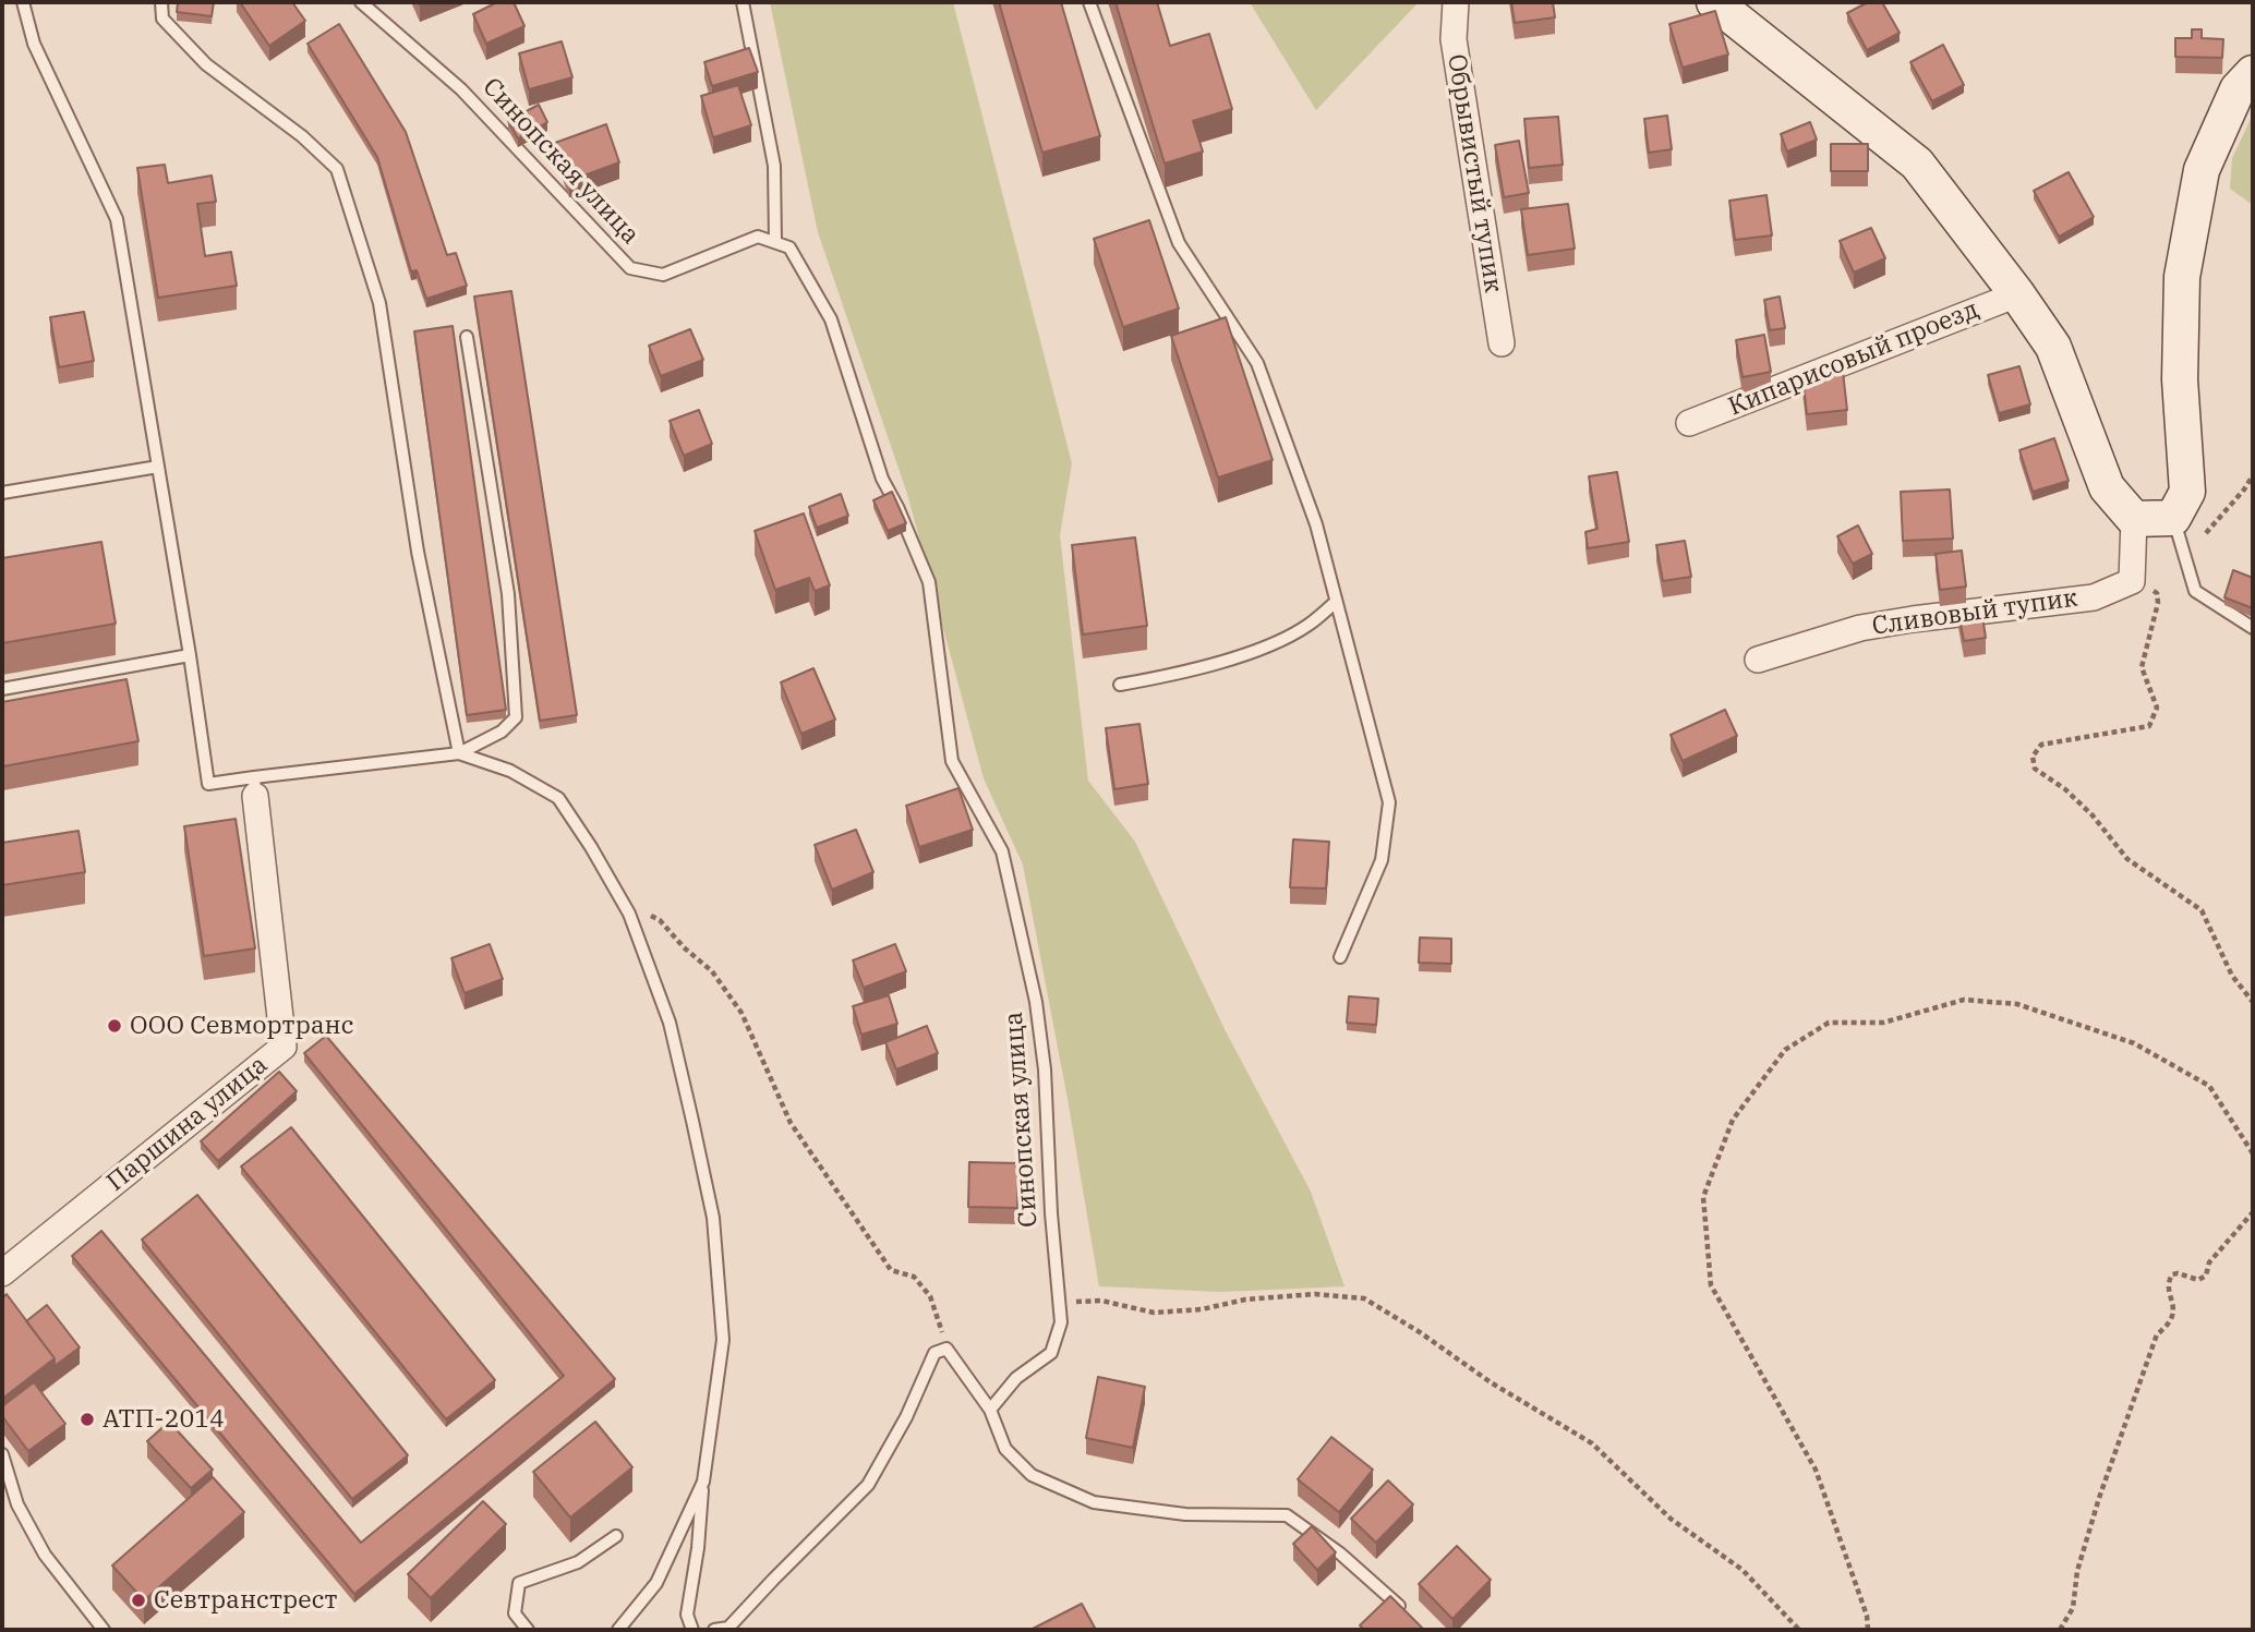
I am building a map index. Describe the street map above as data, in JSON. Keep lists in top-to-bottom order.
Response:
{
  "streets": {
    "street": [
      "Обрывистый тупик",
      "Кипарисовый проезд",
      "Сливовый тупик",
      "Паршина улица"
    ],
    "lane": ["Синопская улица"]
  },
  "places": ["ООО Севмортранс", "АТП-2014", "Севтранстрест"]
}
